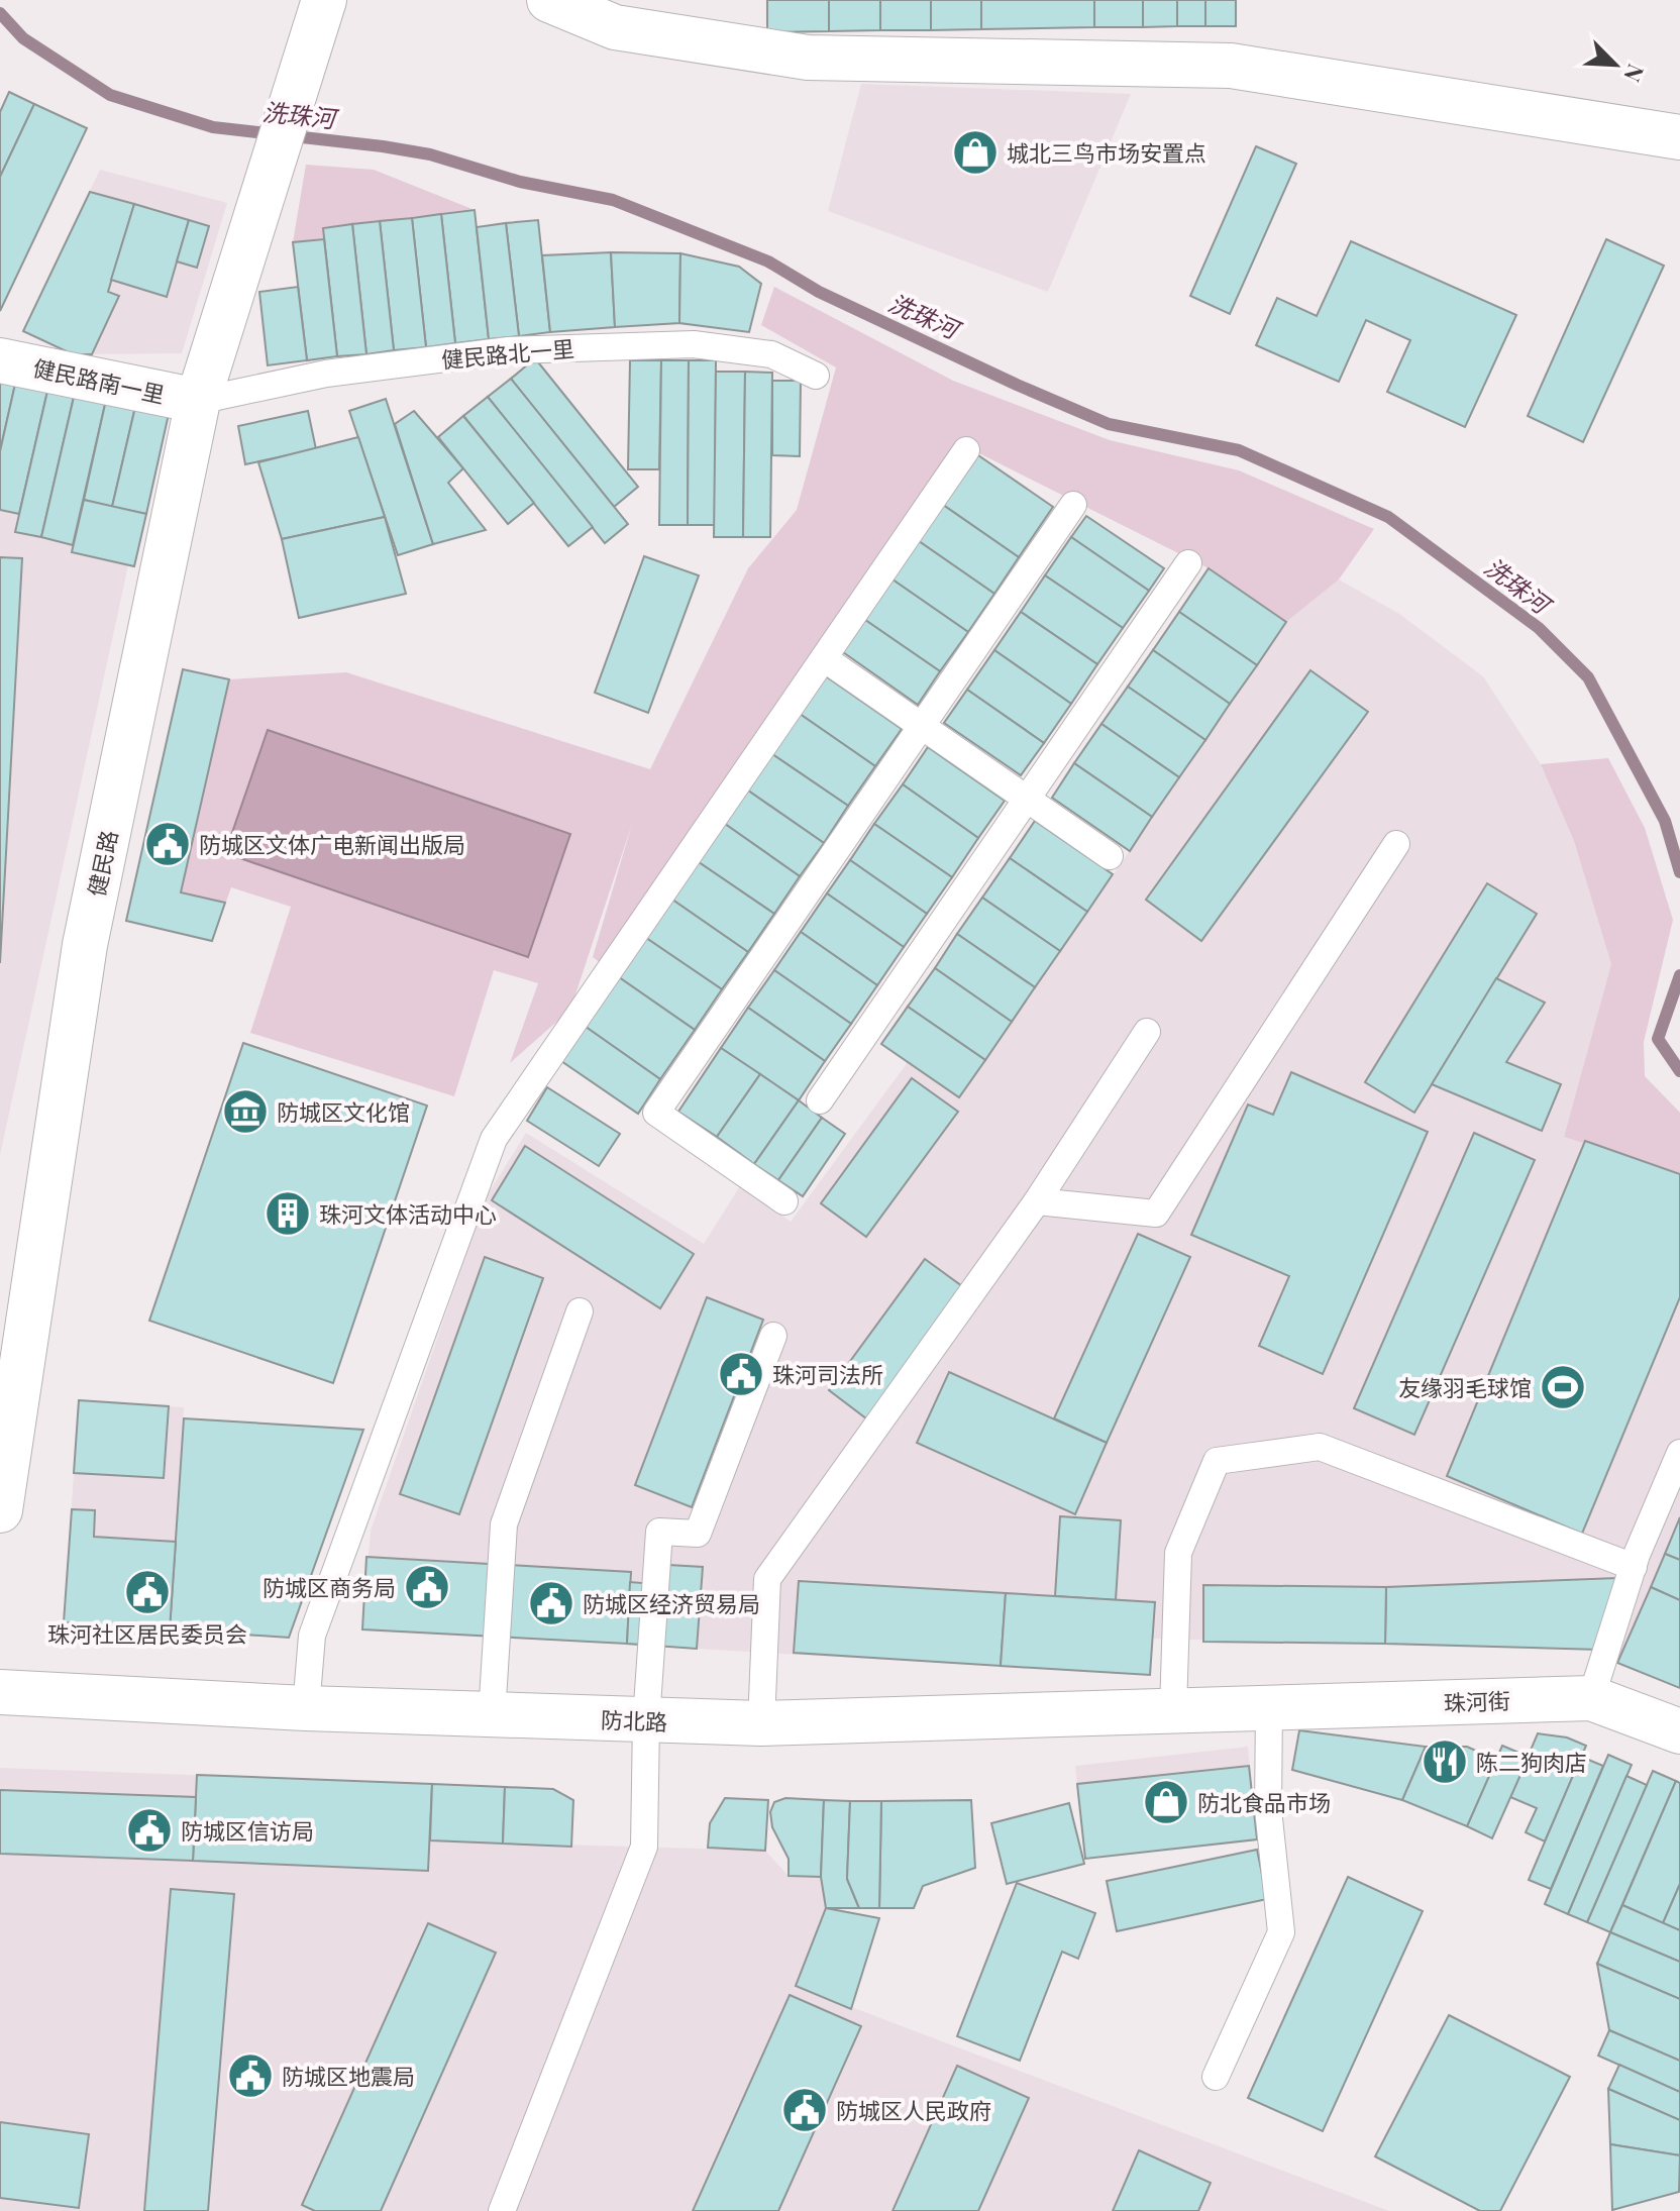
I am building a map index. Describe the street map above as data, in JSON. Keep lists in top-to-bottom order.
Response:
{
  "streets": {
    "street": [
      "健民路南一里",
      "健民路",
      "珠河街",
      "防北路"
    ],
    "lane": ["健民路北一里"]
  },
  "crossings": [
    ["健民路北一里", "健民路南一里"],
    ["健民路北一里", "健民路"],
    ["健民路南一里", "健民路"],
    ["珠河街", "防北路"]
  ],
  "water": ["洗珠河"],
  "places": {
    "shop": ["城北三鸟市场安置点", "防北食品市场"],
    "public building": [
      "防城区文体广电新闻出版局",
      "珠河司法所",
      "防城区商务局",
      "珠河社区居民委员会",
      "防城区经济贸易局",
      "防城区信访局",
      "防城区地震局",
      "防城区人民政府"
    ],
    "museum": ["防城区文化馆"],
    "building": ["珠河文体活动中心"],
    "sports": ["友缘羽毛球馆"],
    "restaurant": ["陈二狗肉店"]
  },
  "north": "bottom right"
}
